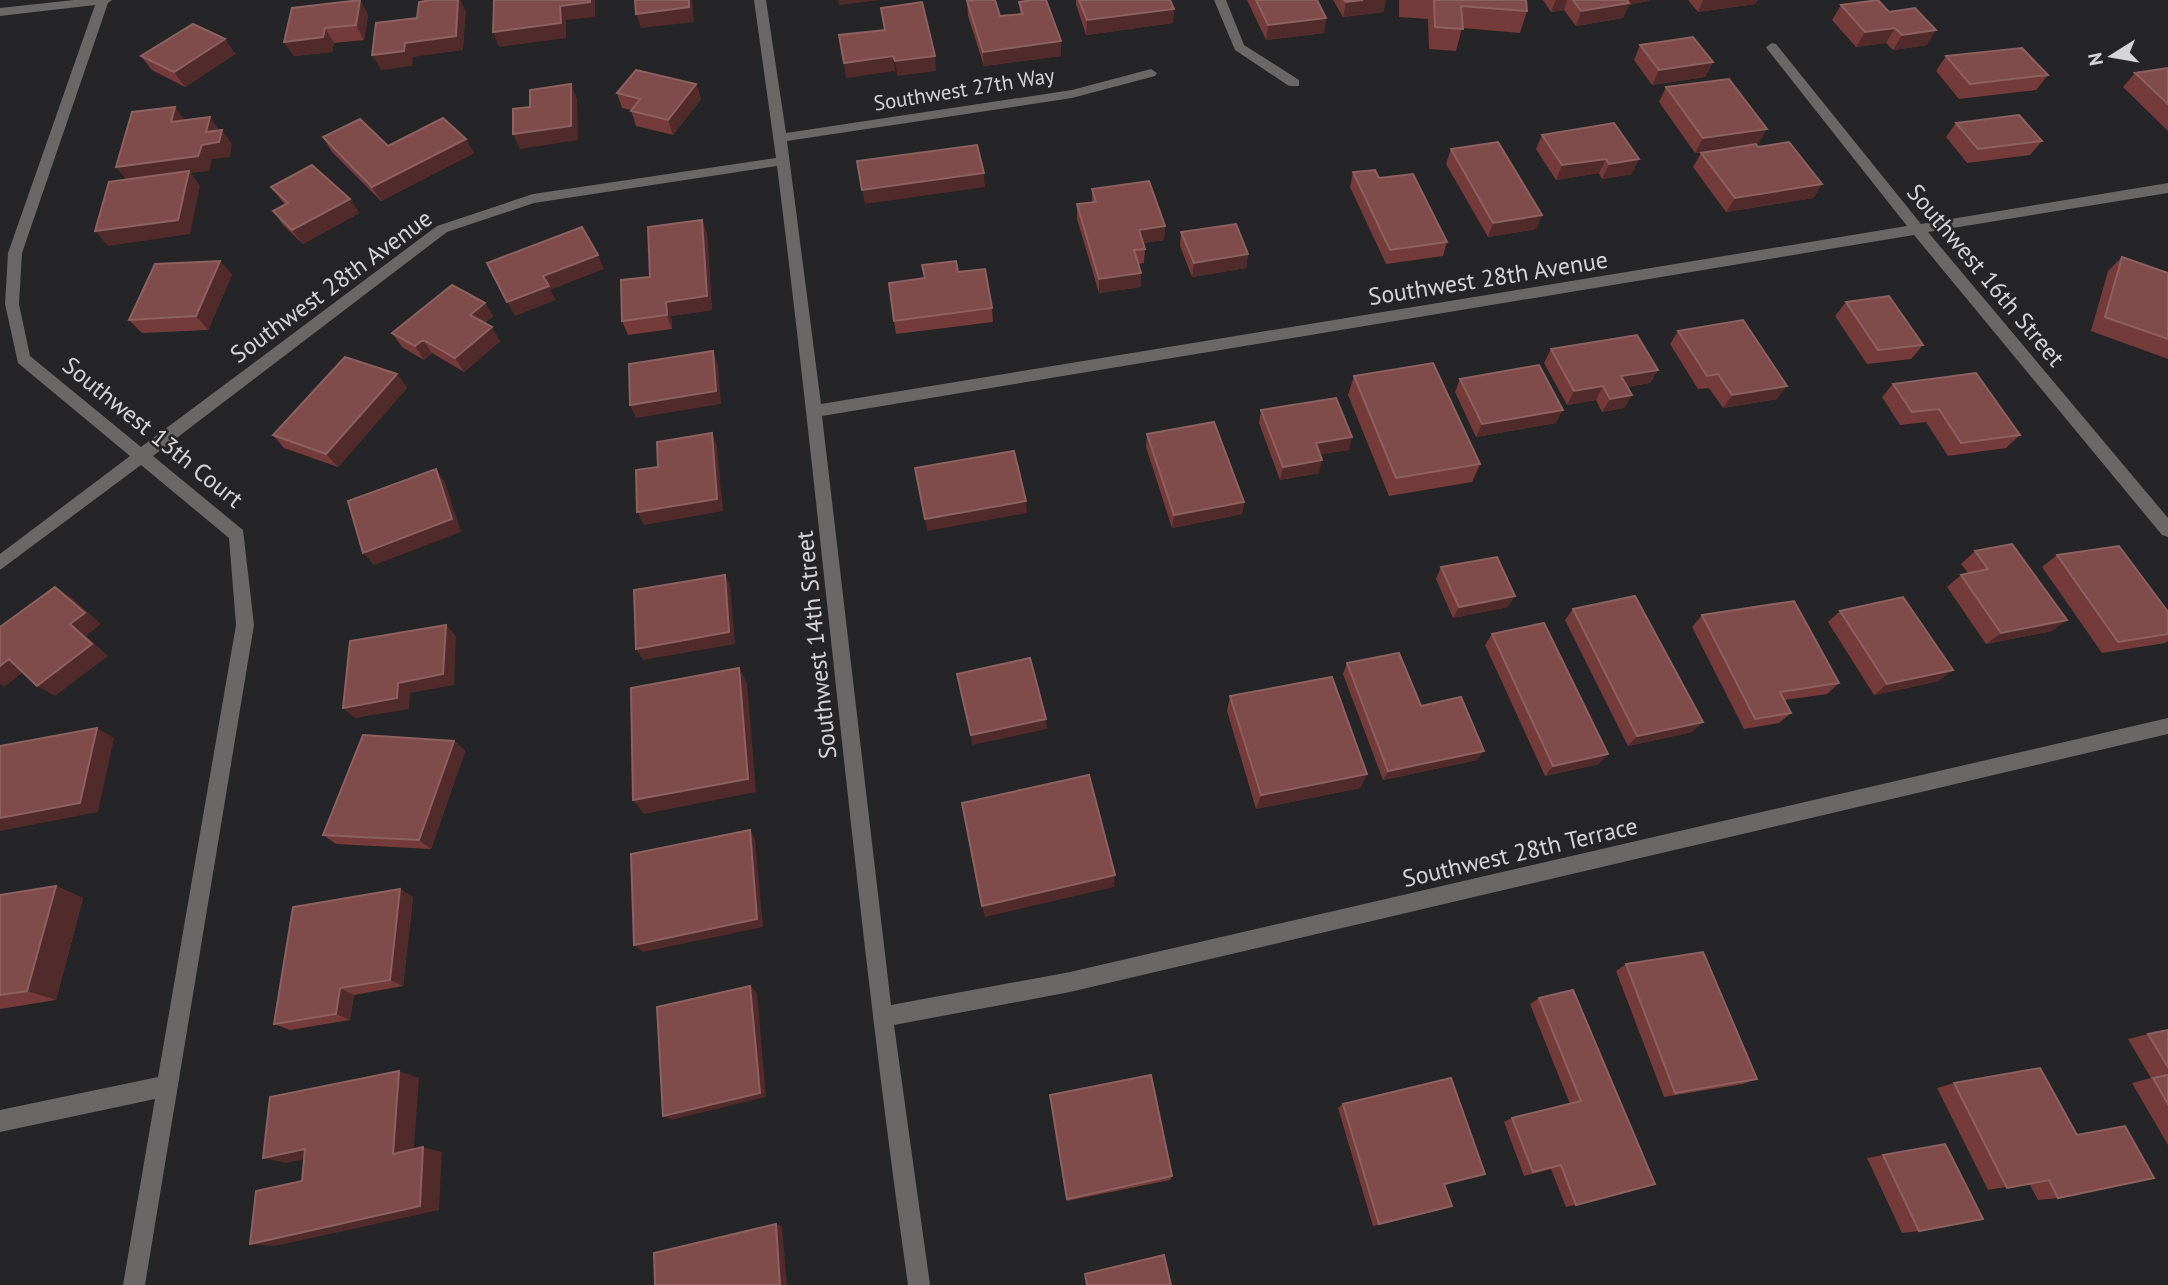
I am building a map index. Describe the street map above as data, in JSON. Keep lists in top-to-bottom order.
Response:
{
  "streets": {
    "street": [
      "Southwest 27th Way",
      "Southwest 16th Street",
      "Southwest 28th Avenue",
      "Southwest 13th Court",
      "Southwest 14th Street",
      "Southwest 28th Terrace"
    ]
  },
  "crossings": [
    ["Southwest 27th Way", "Southwest 14th Street"],
    ["Southwest 16th Street", "Southwest 28th Avenue"],
    ["Southwest 28th Avenue", "Southwest 13th Court"],
    ["Southwest 28th Avenue", "Southwest 14th Street"],
    ["Southwest 14th Street", "Southwest 28th Terrace"]
  ],
  "north": "left"
}
